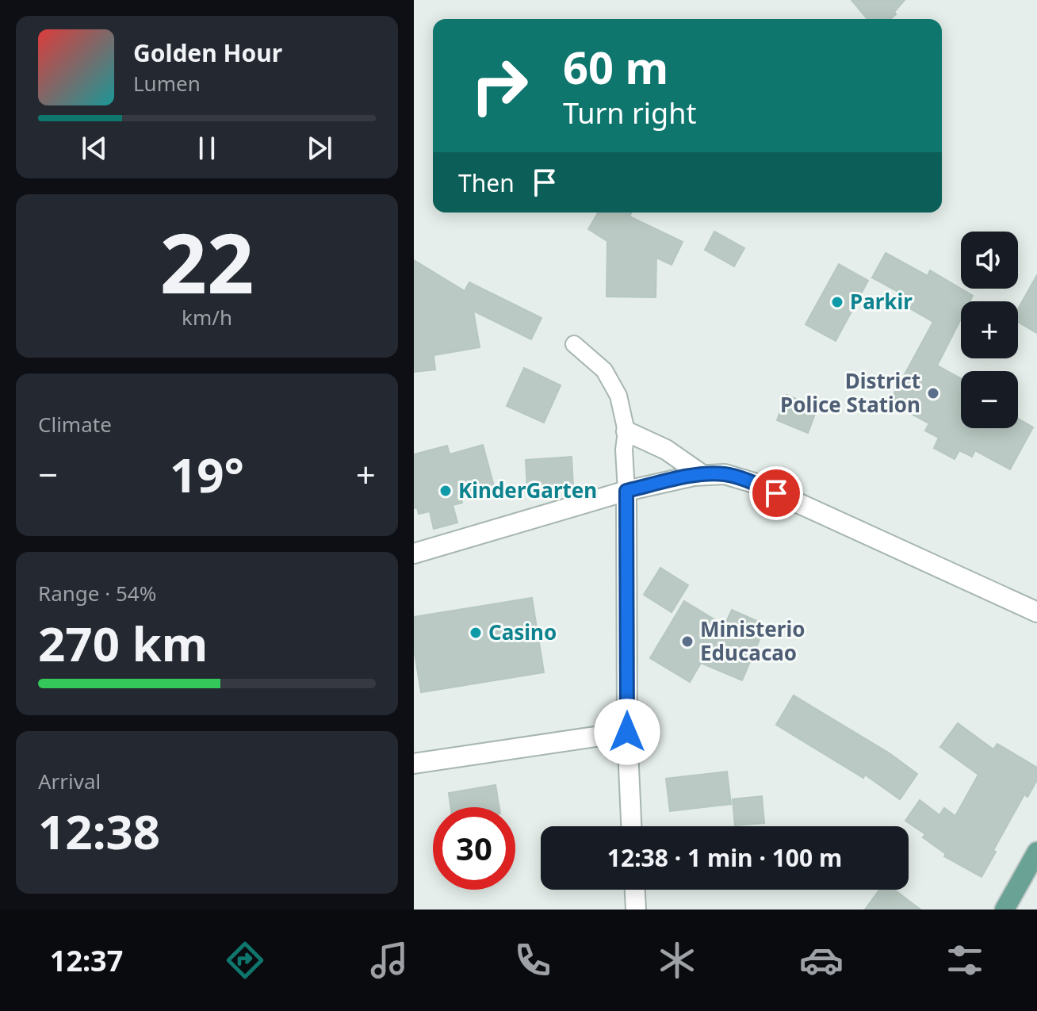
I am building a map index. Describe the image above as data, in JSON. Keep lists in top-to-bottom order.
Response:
{
  "places": [
    "Parkir",
    "District Police Station",
    "KinderGarten",
    "Casino",
    "Ministerio Educacao"
  ],
  "page": {
    "turn": ["60 m", "Turn right"],
    "song": ["Golden Hour", "Lumen"],
    "then": "Then",
    "tile": [
      ["22", "km/h"],
      "Climate",
      ["Range · 54%", "270 km"],
      ["Arrival", "12:38"]
    ],
    "map_buttons": ["+", "−"],
    "heat": ["−", "19°", "+"],
    "limit": "30",
    "trip": "12:38 · 1 min · 100 m",
    "tabs": "12:37"
  }
}
